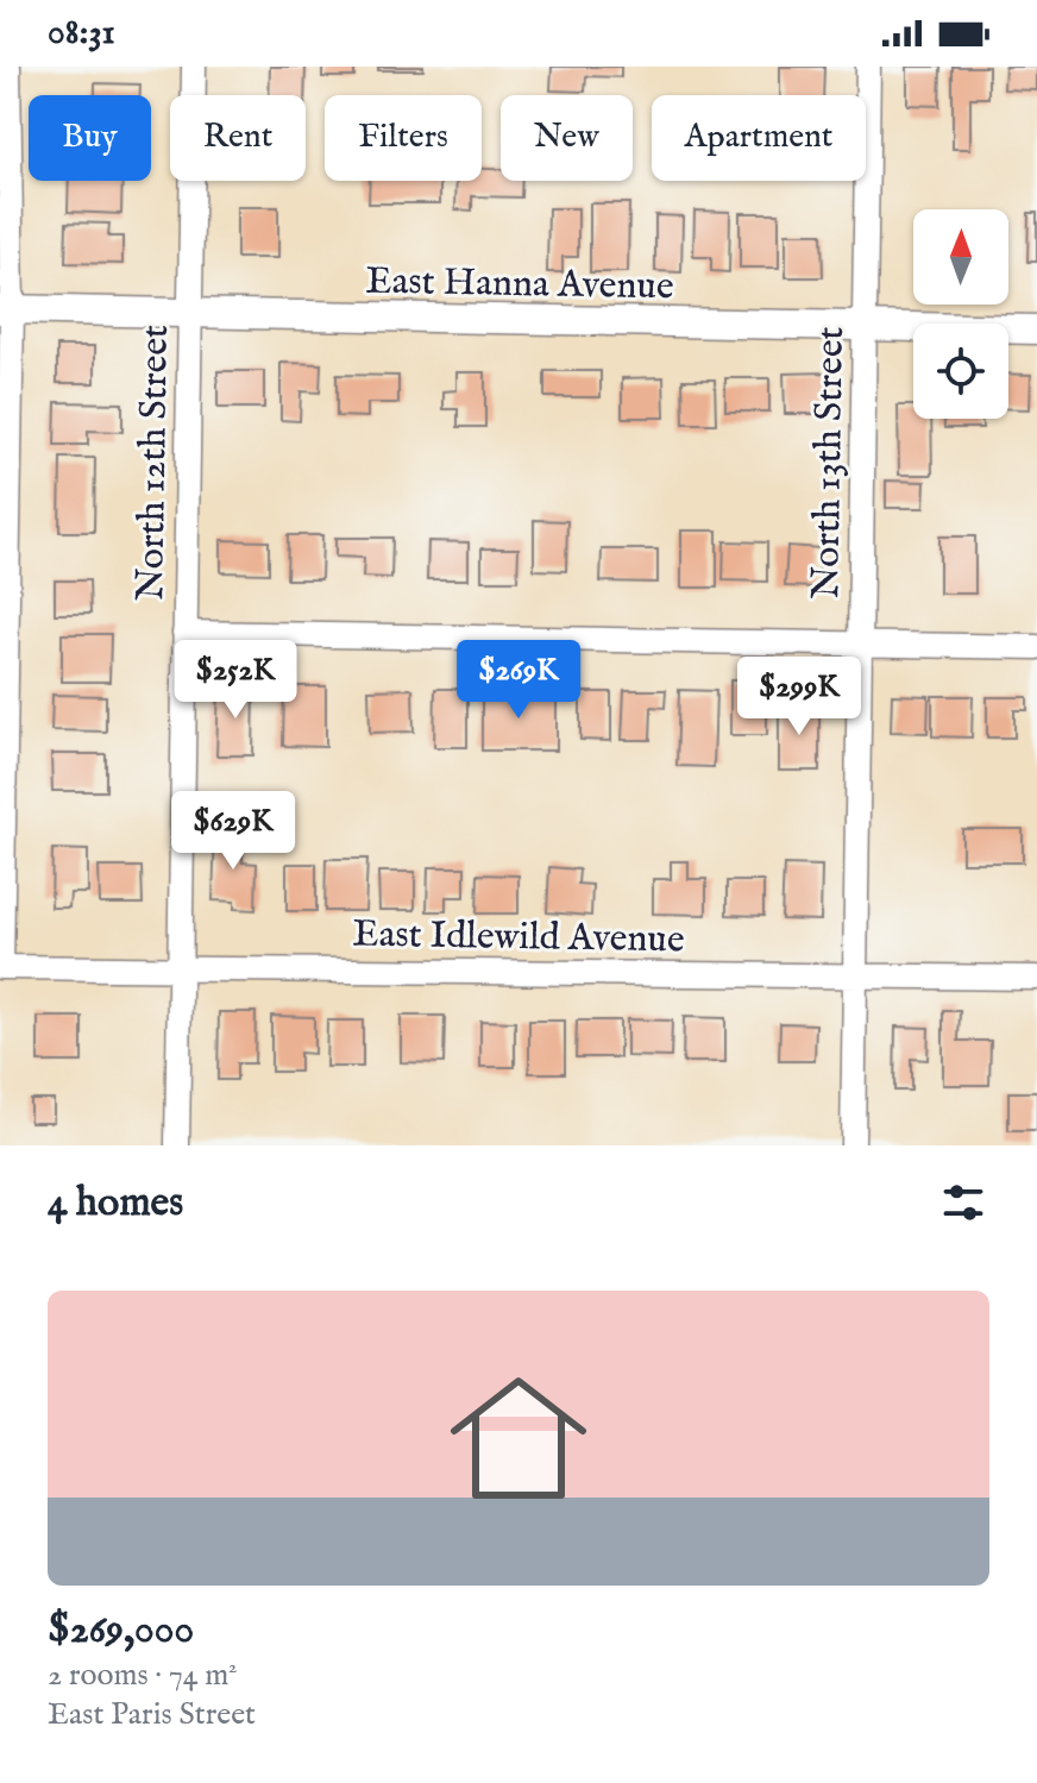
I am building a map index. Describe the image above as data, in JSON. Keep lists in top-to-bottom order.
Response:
{
  "streets": {
    "street": [
      "East Hanna Avenue",
      "North 12th Street",
      "North 13th Street",
      "East Idlewild Avenue"
    ]
  },
  "crossings": [
    ["East Hanna Avenue", "North 12th Street"],
    ["East Hanna Avenue", "North 13th Street"],
    ["North 12th Street", "East Idlewild Avenue"],
    ["North 13th Street", "East Idlewild Avenue"]
  ],
  "north": "top",
  "page": {
    "status": "08:31",
    "chip": [
      "Buy",
      "Rent",
      "Filters",
      "New",
      "Apartment"
    ],
    "price": [
      "$252K",
      "$269K",
      "$299K",
      "$629K"
    ],
    "heading": "4 homes",
    "list": [
      {
        "name": "$269,000",
        "note": "2 rooms · 74 m² · East Paris Street"
      }
    ]
  }
}
